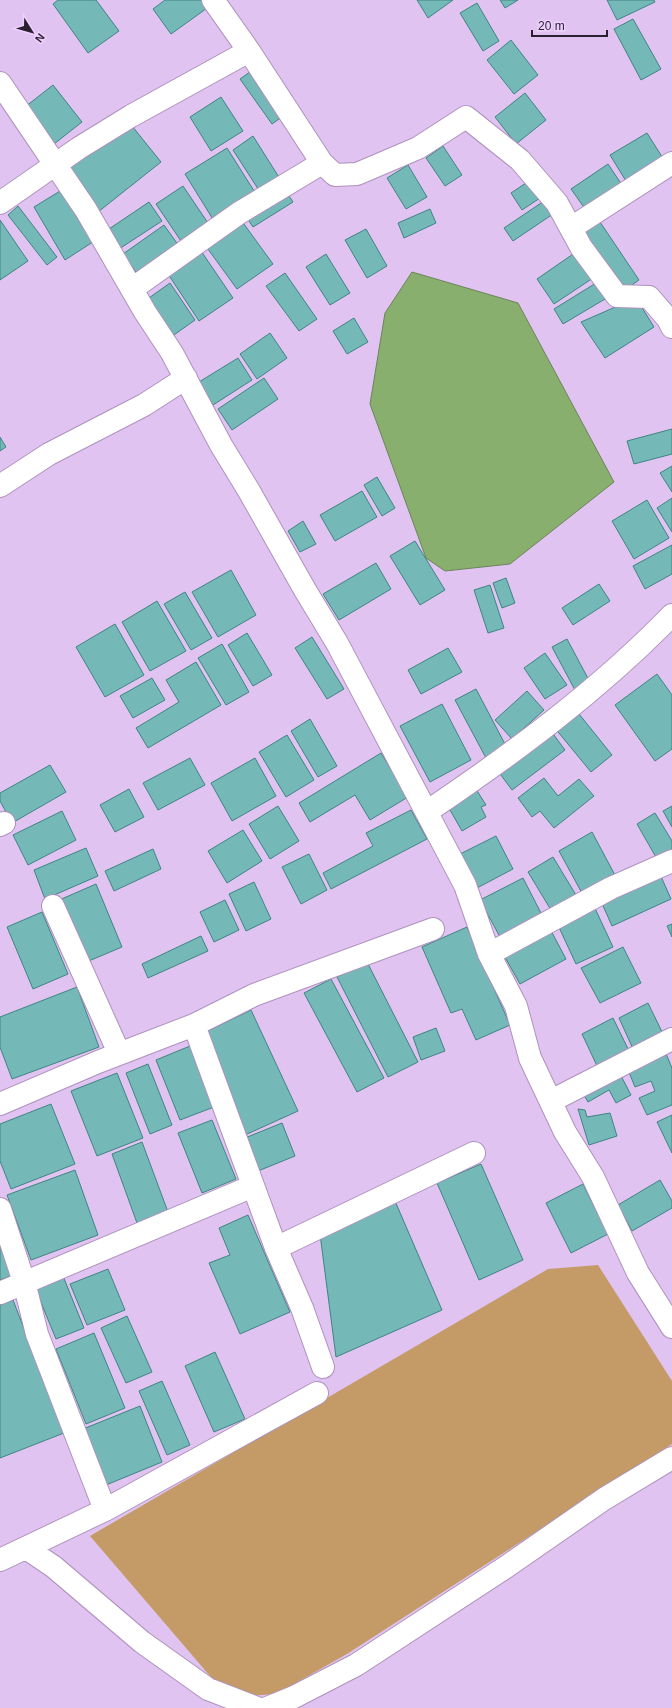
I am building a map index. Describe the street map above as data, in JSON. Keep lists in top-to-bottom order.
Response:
{
  "scale_bar": "20 m",
  "north": "bottom right"
}
